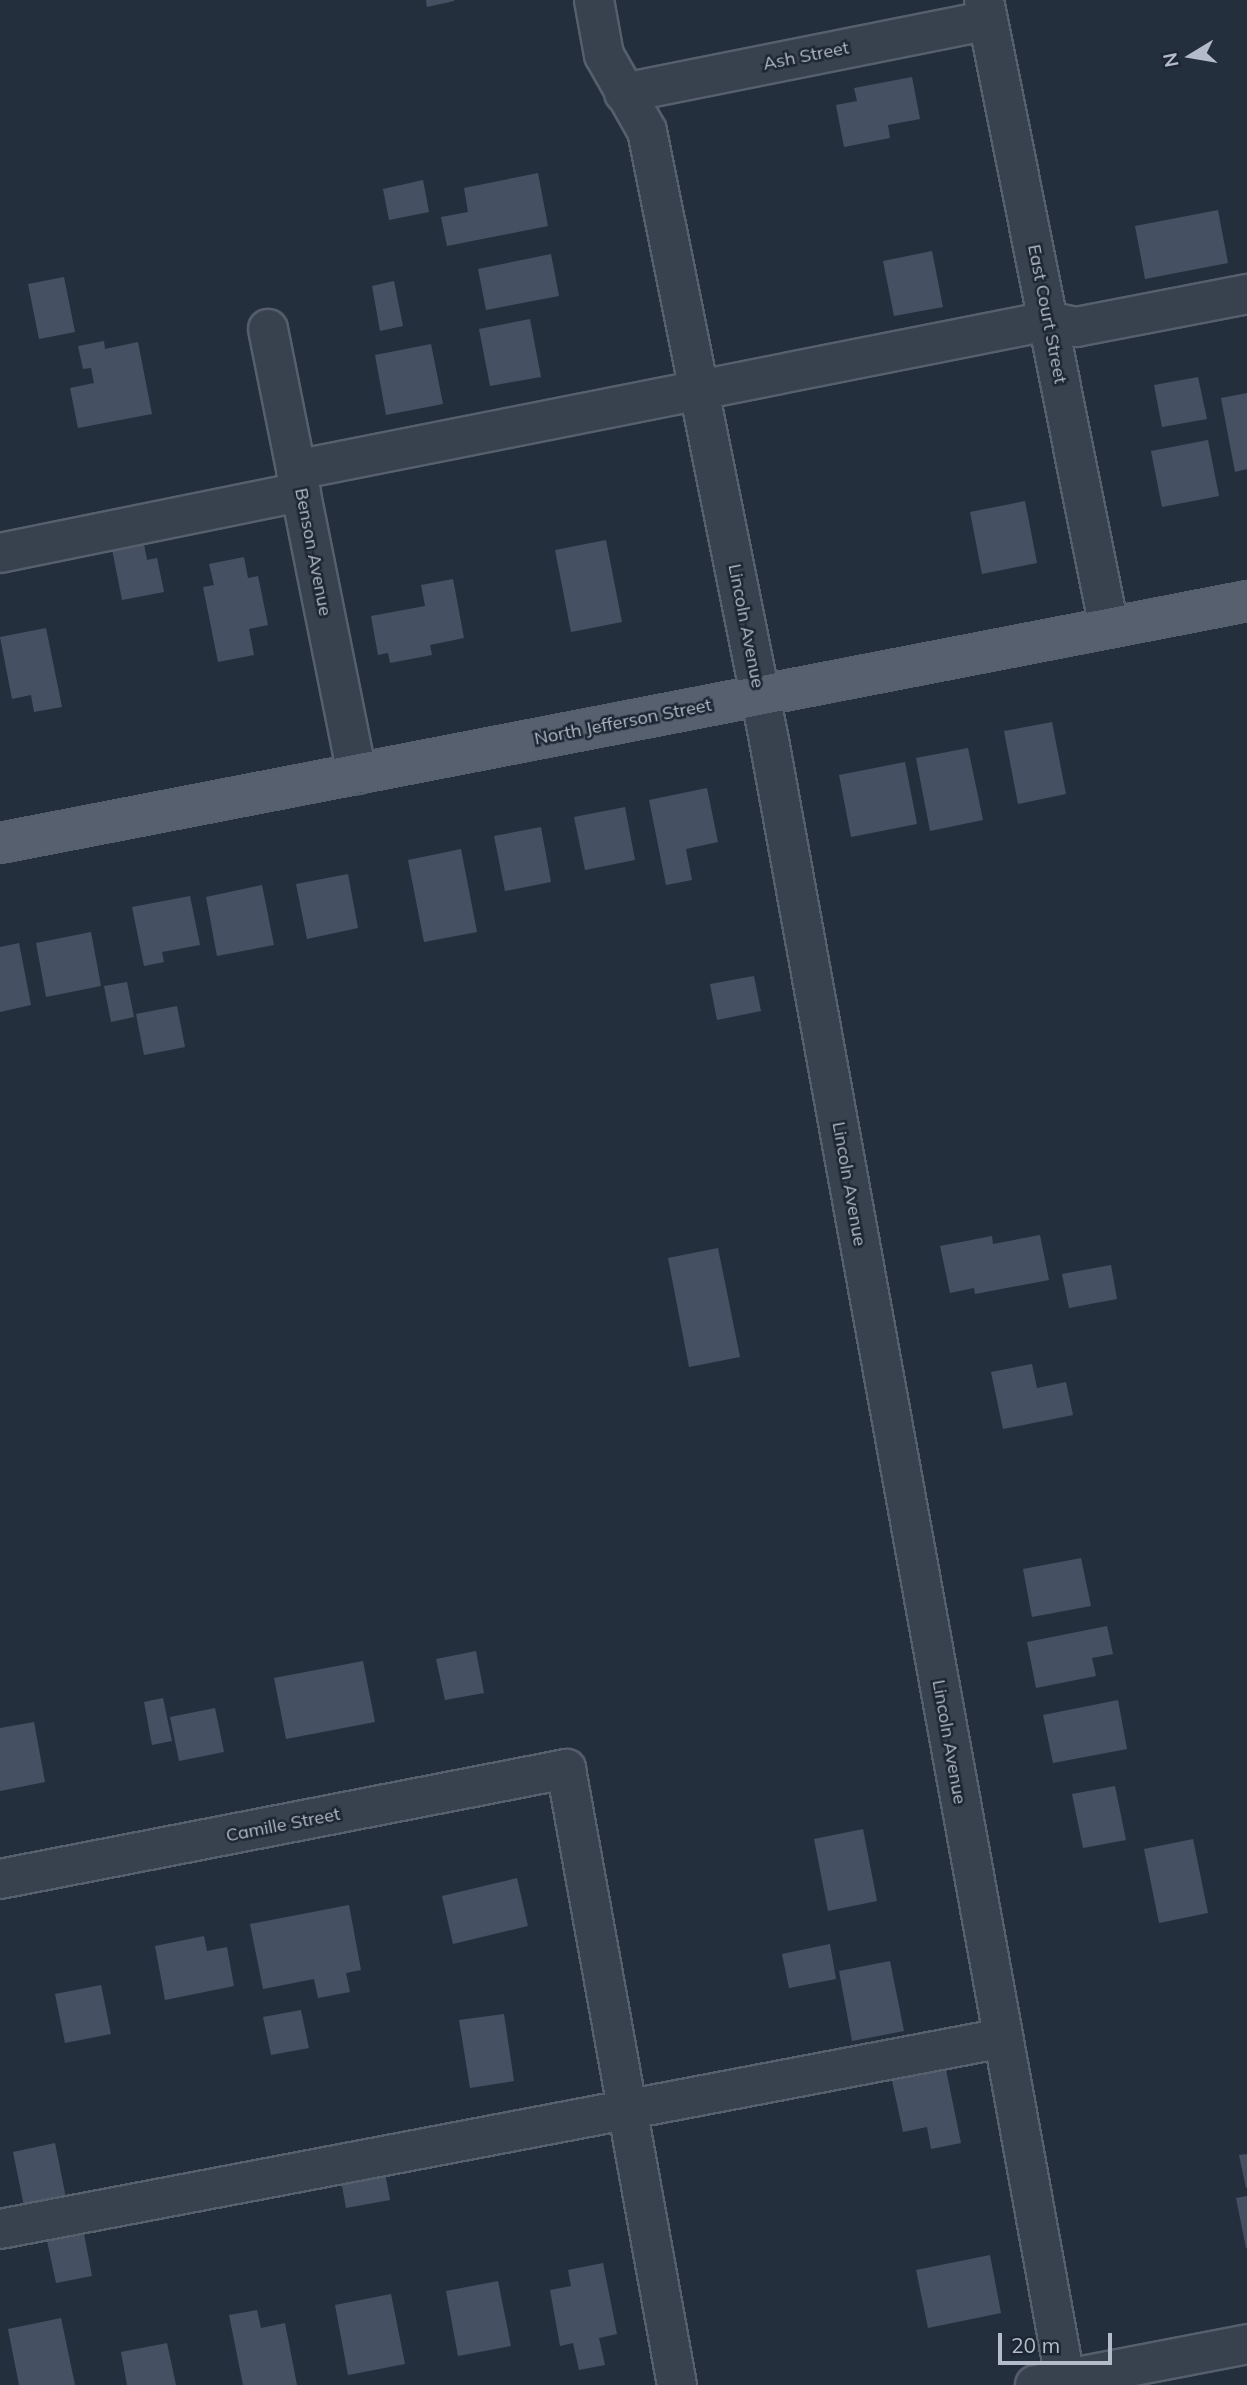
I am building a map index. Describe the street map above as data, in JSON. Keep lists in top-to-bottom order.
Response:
{
  "streets": {
    "main road": ["North Jefferson Street"],
    "street": [
      "Ash Street",
      "East Court Street",
      "Benson Avenue",
      "Lincoln Avenue",
      "Camille Street"
    ]
  },
  "crossings": [
    ["Ash Street", "East Court Street"],
    ["Ash Street", "Lincoln Avenue"],
    ["East Court Street", "North Jefferson Street"],
    ["Benson Avenue", "North Jefferson Street"],
    ["Lincoln Avenue", "North Jefferson Street"]
  ],
  "scale_bar": "20 m",
  "north": "left"
}
